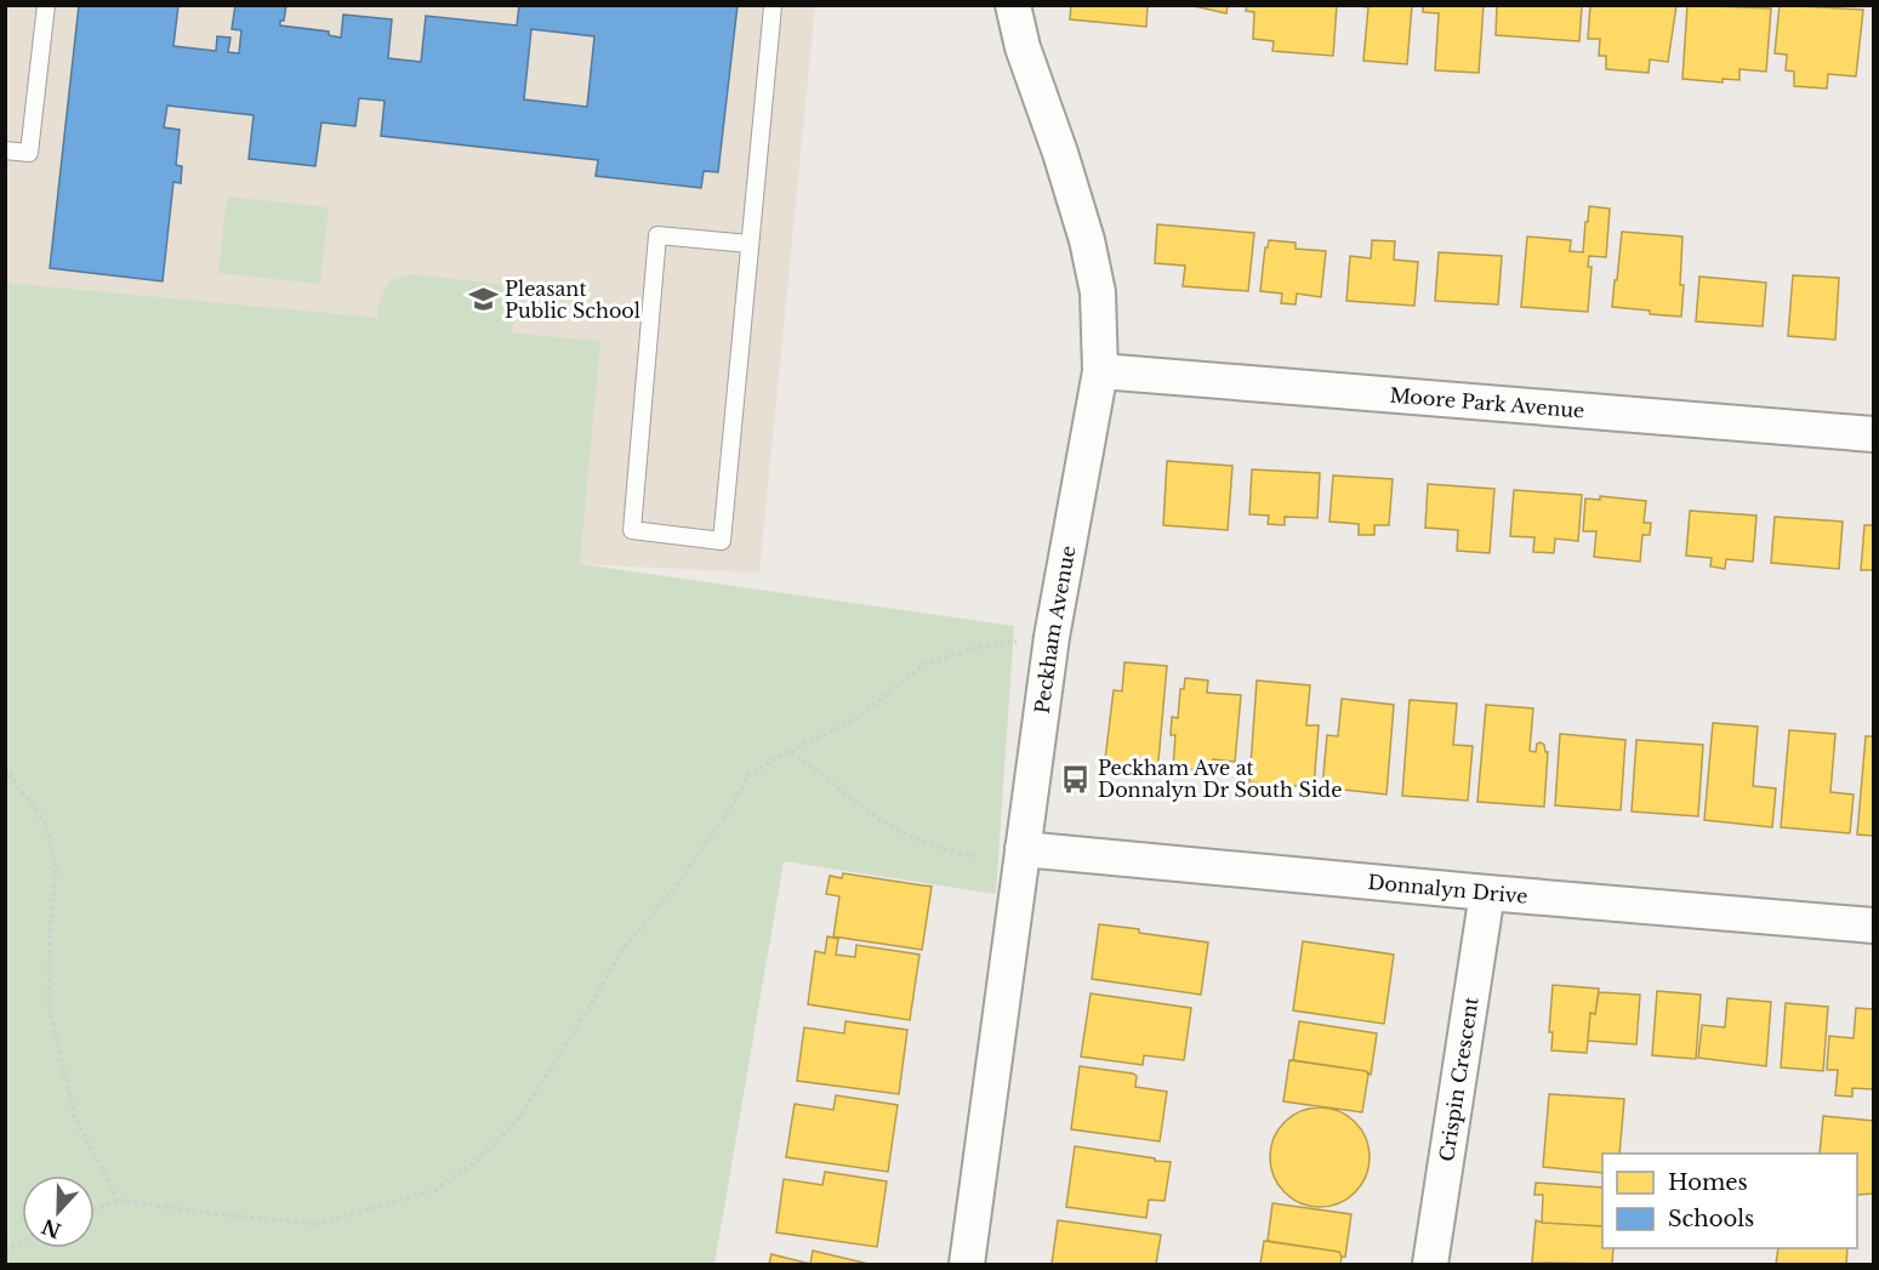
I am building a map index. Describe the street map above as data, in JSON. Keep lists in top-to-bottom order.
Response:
{
  "streets": {
    "street": [
      "Moore Park Avenue",
      "Peckham Avenue",
      "Donnalyn Drive",
      "Crispin Crescent"
    ]
  },
  "crossings": [
    ["Moore Park Avenue", "Peckham Avenue"],
    ["Peckham Avenue", "Donnalyn Drive"],
    ["Donnalyn Drive", "Crispin Crescent"]
  ],
  "places": {
    "school or university": ["Pleasant Public School"],
    "bus stop": ["Peckham Ave at Donnalyn Dr South Side"]
  },
  "legend": ["Homes", "Schools"],
  "north": "bottom"
}
